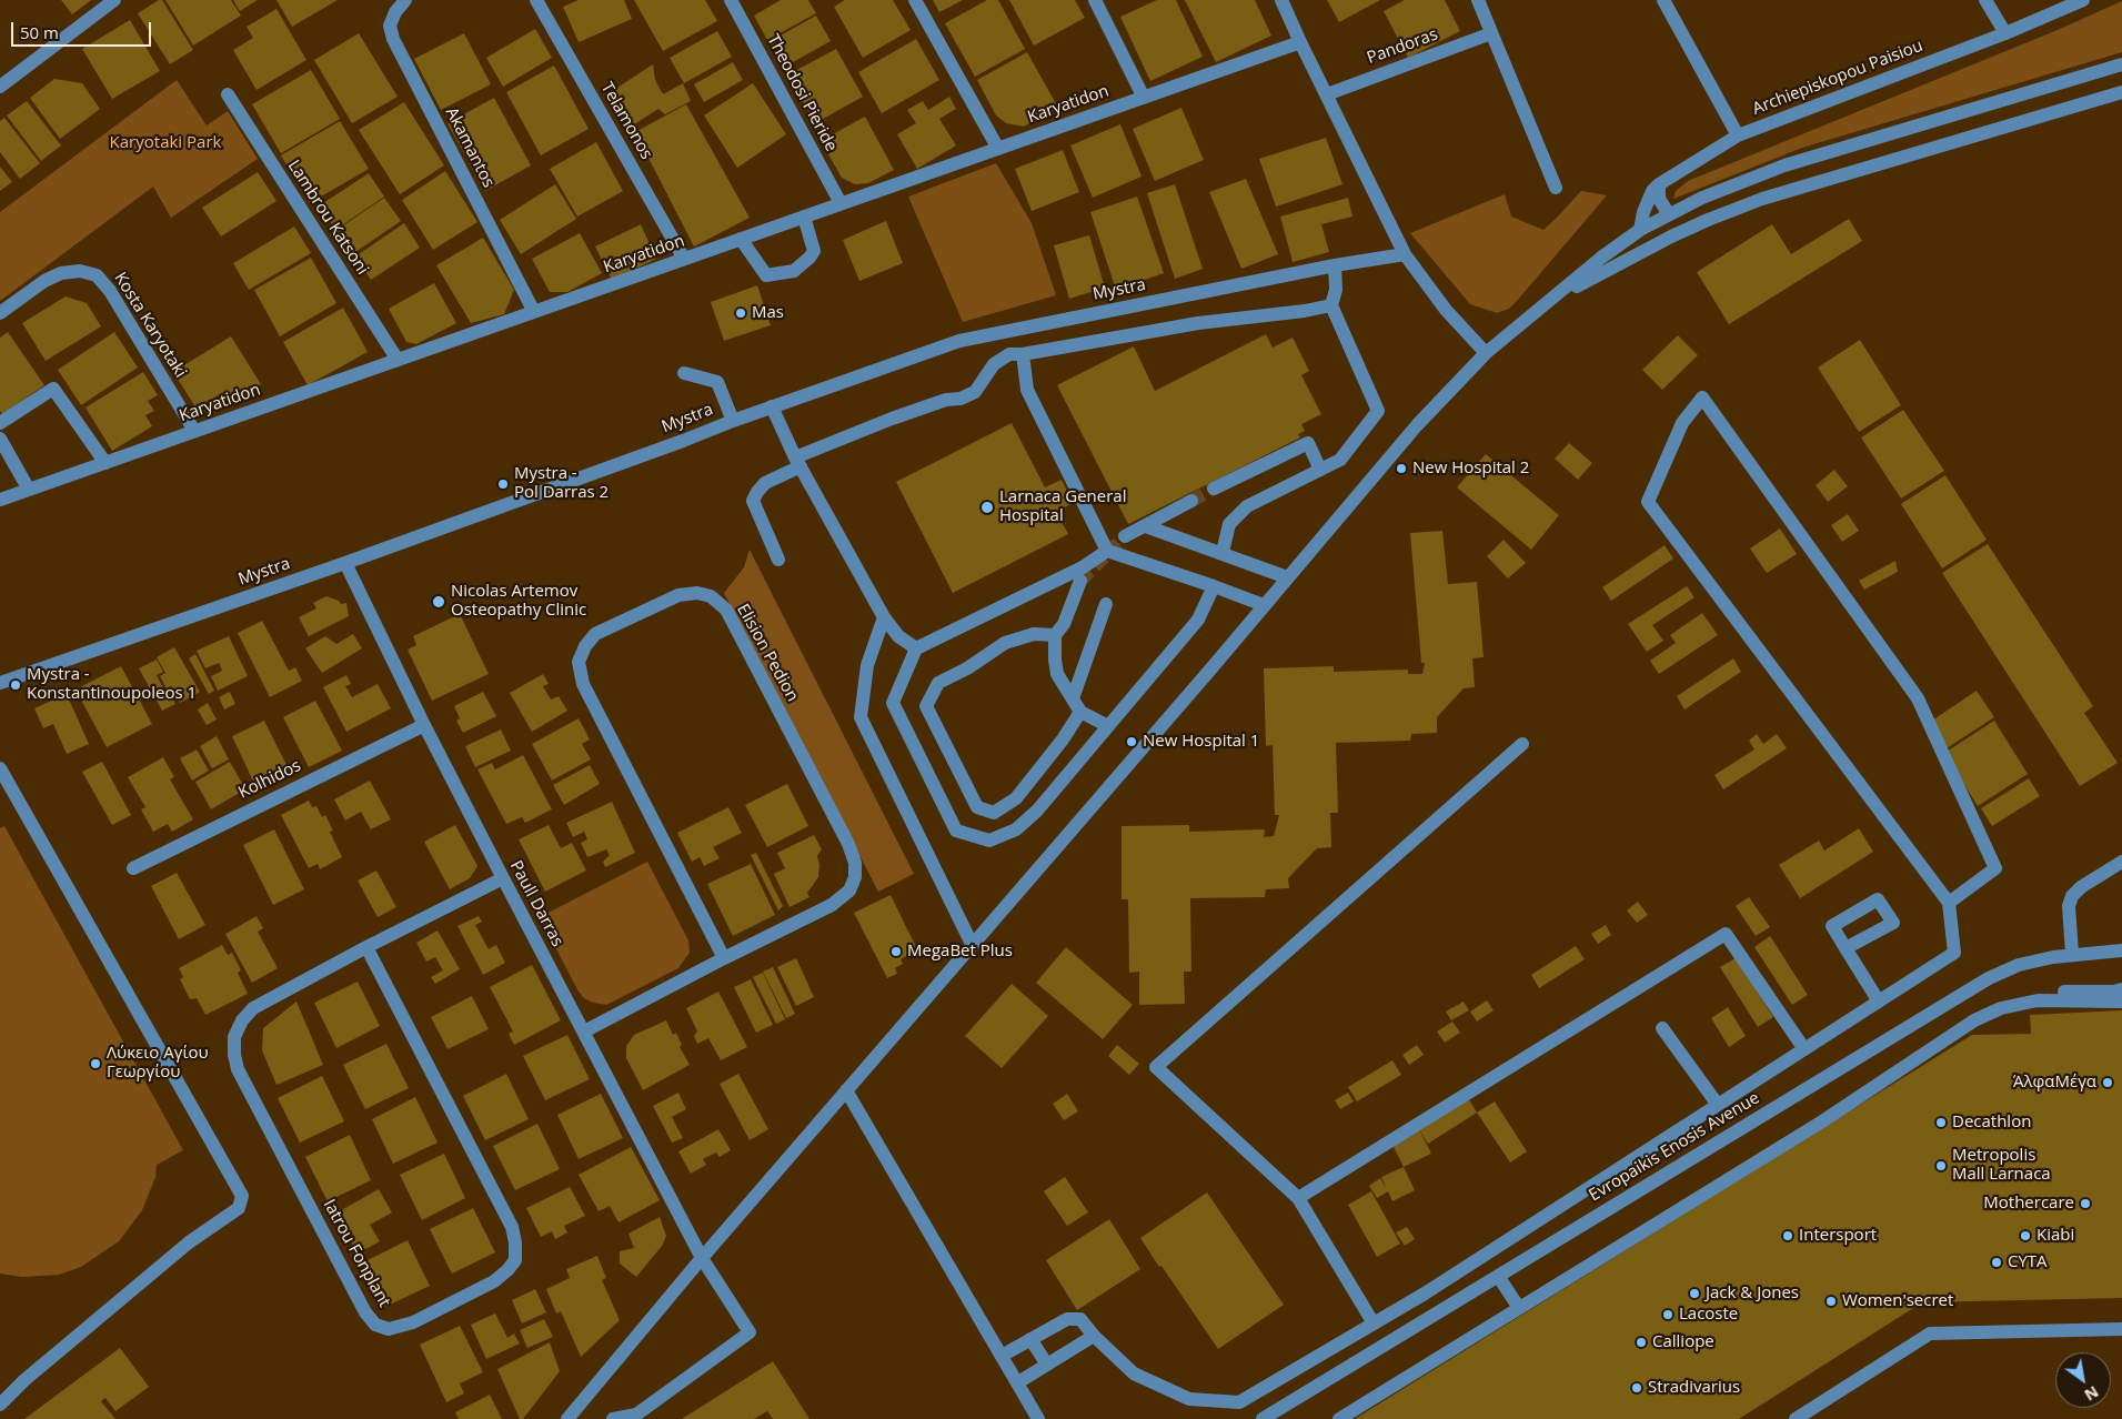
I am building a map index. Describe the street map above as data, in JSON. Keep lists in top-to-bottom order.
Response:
{
  "streets": {
    "street": [
      "Pandoras",
      "Archiepiskopou Paisiou",
      "Theodosi Pieride",
      "Karyatidon",
      "Telamonos",
      "Akamantos",
      "Lambrou Katsoni",
      "Mystra",
      "Kosta Karyotaki",
      "Elision Pedion",
      "Kolhidos",
      "Paull Darras",
      "Evropaikis Enosis Avenue",
      "Iatrou Fonplant"
    ]
  },
  "crossings": [
    ["Theodosi Pieride", "Karyatidon"],
    ["Karyatidon", "Telamonos"],
    ["Karyatidon", "Akamantos"],
    ["Karyatidon", "Lambrou Katsoni"],
    ["Karyatidon", "Kosta Karyotaki"],
    ["Mystra", "Paull Darras"],
    ["Elision Pedion", "Paull Darras"],
    ["Kolhidos", "Paull Darras"],
    ["Paull Darras", "Iatrou Fonplant"]
  ],
  "parks": ["Karyotaki Park"],
  "places": [
    "Mas",
    "New Hospital 2",
    "Mystra - Pol Darras 2",
    "Larnaca General Hospital",
    "Nicolas Artemov Osteopathy Clinic",
    "Mystra - Konstantinoupoleos 1",
    "New Hospital 1",
    "MegaBet Plus",
    "Λύκειο Αγίου Γεωργίου",
    "ΆλφαΜέγα",
    "Decathlon",
    "Metropolis Mall Larnaca",
    "Mothercare",
    "Intersport",
    "Kiabi",
    "CYTA",
    "Jack & Jones",
    "Women'secret",
    "Lacoste",
    "Calliope",
    "Stradivarius"
  ],
  "scale_bar": "50 m",
  "north": "bottom right"
}
